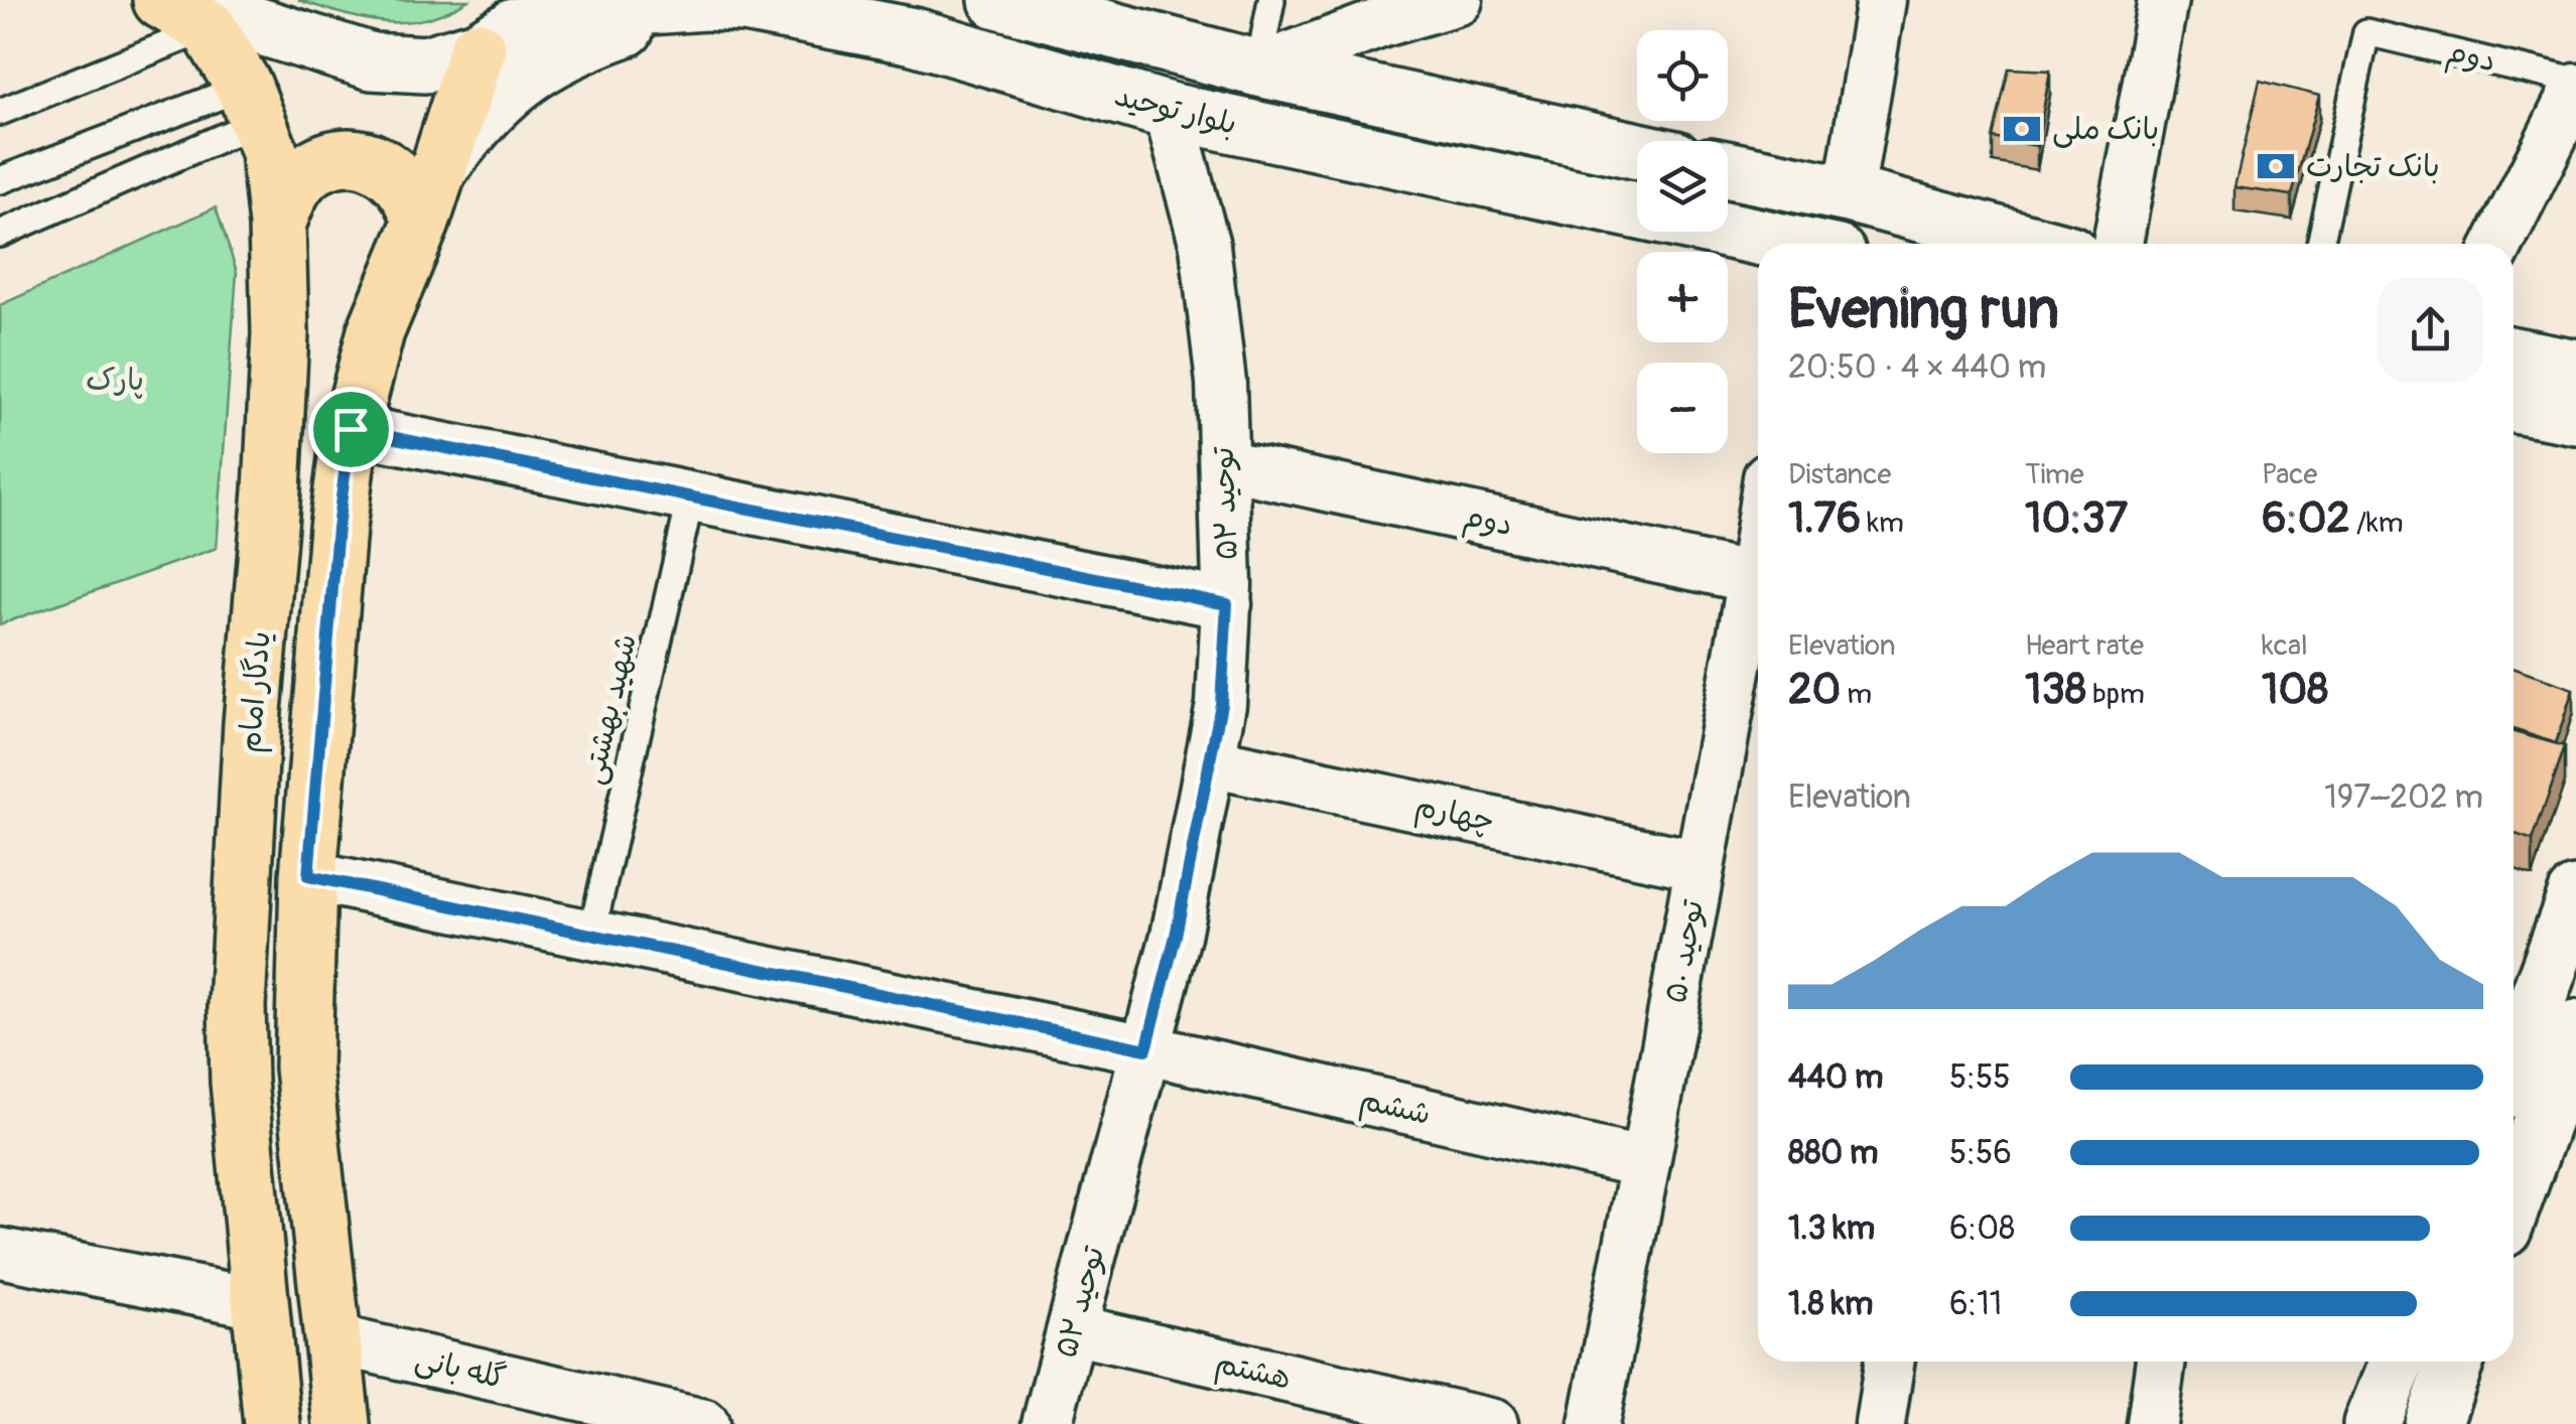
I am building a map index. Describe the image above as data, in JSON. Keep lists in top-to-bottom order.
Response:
{
  "streets": {
    "main road": ["بلوار توحید", "یادگار امام"],
    "street": [
      "دوم",
      "توحید ۵۲",
      "چهارم",
      "توحید ۵۰",
      "ششم",
      "گله بانی",
      "هشتم"
    ],
    "lane": ["شهید بهشتی"]
  },
  "crossings": [
    ["دوم", "توحید ۵۲"],
    ["دوم", "توحید ۵۰"],
    ["بلوار توحید", "توحید ۵۲"],
    ["بلوار توحید", "یادگار امام"],
    ["توحید ۵۲", "چهارم"],
    ["توحید ۵۲", "ششم"],
    ["توحید ۵۲", "هشتم"],
    ["شهید بهشتی", "ششم"],
    ["چهارم", "توحید ۵۰"],
    ["توحید ۵۰", "ششم"]
  ],
  "parks": ["پارک"],
  "places": {
    "bank": ["بانک ملی", "بانک تجارت"]
  },
  "page": {
    "map_buttons": ["+", "−"],
    "heading": ["Evening run", "20:50 · 4 × 440 m"],
    "stats": [
      ["Distance", "1.76 km"],
      ["Time", "10:37"],
      ["Pace", "6:02 /km"],
      ["Elevation", "20 m"],
      ["Heart rate", "138 bpm"],
      ["kcal", "108"]
    ],
    "chart": ["Elevation", "197–202 m"],
    "list": [
      {
        "name": "440 m",
        "note": "5:55"
      },
      {
        "name": "880 m",
        "note": "5:56"
      },
      {
        "name": "1.3 km",
        "note": "6:08"
      },
      {
        "name": "1.8 km",
        "note": "6:11"
      }
    ]
  }
}
